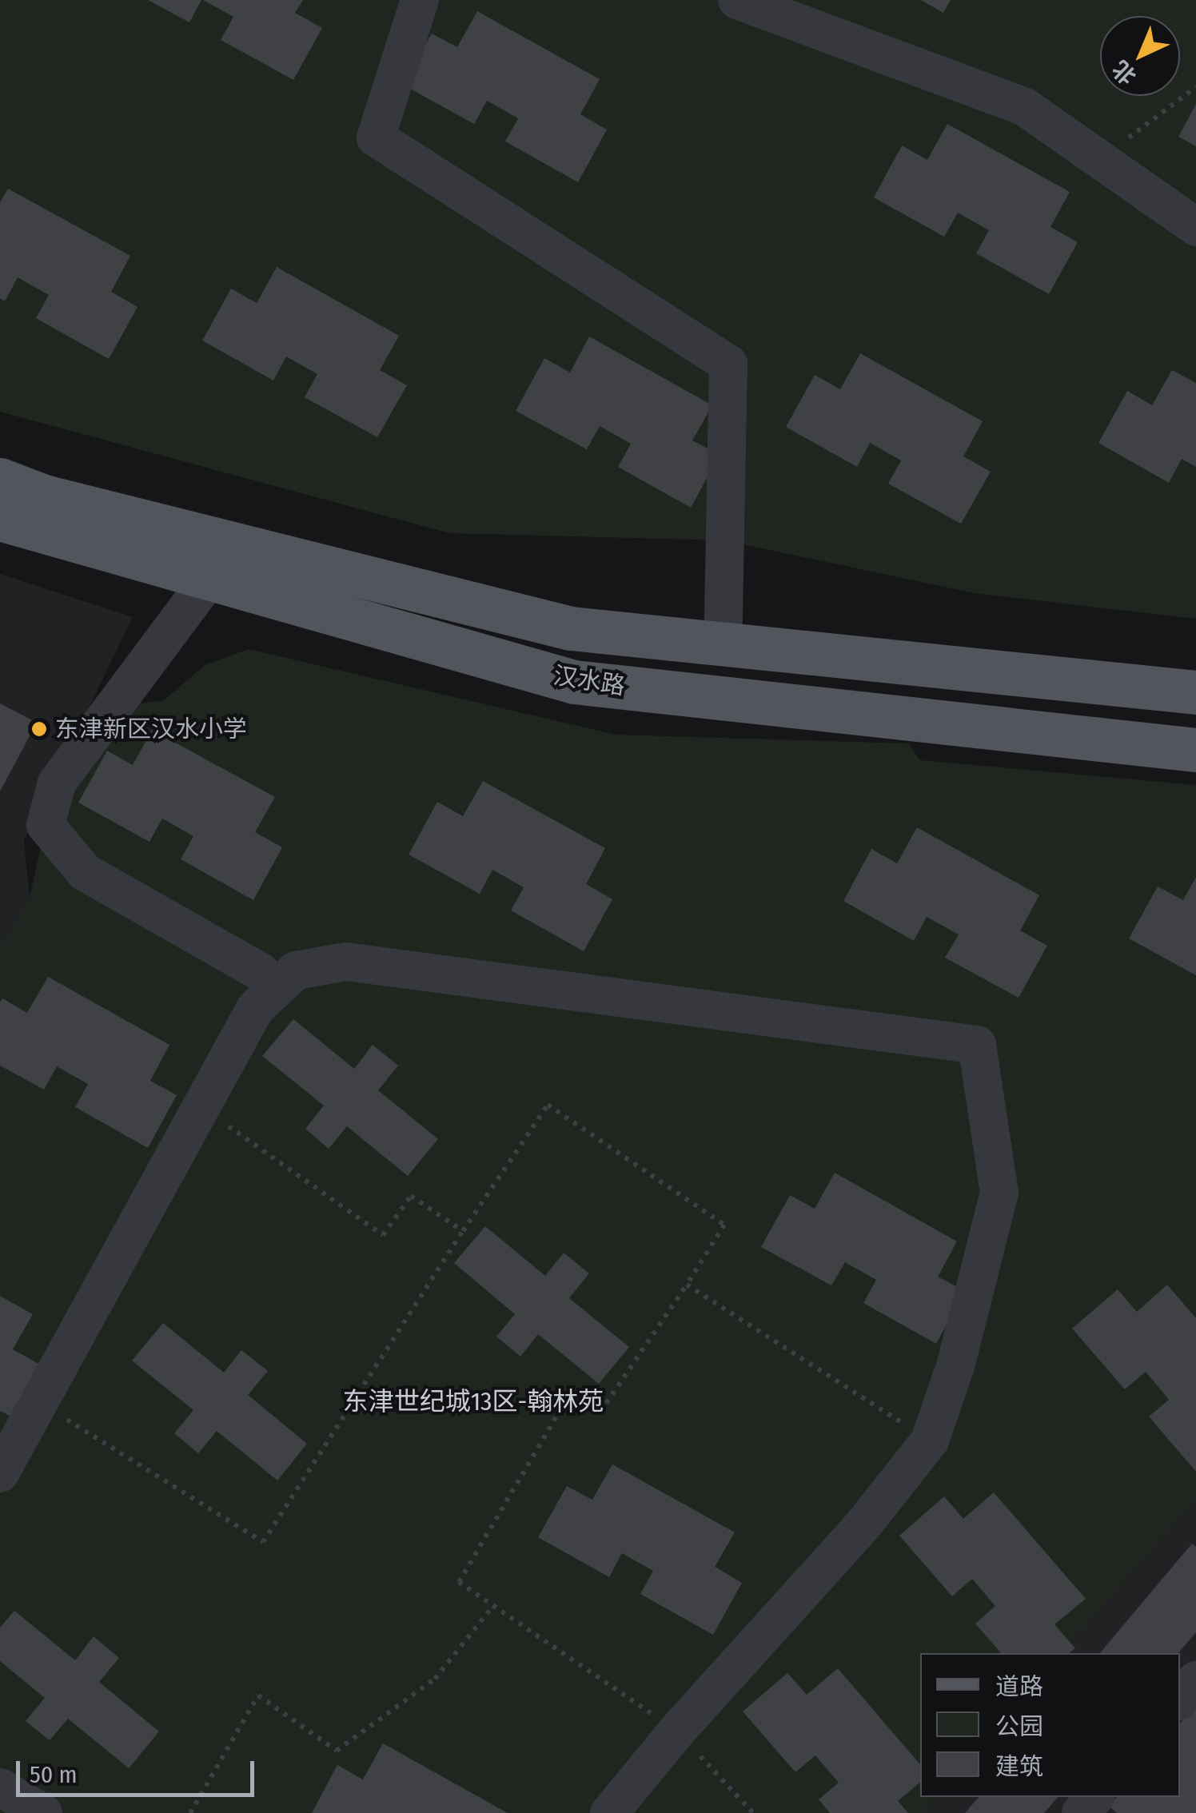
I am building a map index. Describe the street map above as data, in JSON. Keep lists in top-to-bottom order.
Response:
{
  "streets": {
    "main road": ["汉水路"]
  },
  "districts": ["东津世纪城13区-翰林苑"],
  "places": ["东津新区汉水小学"],
  "legend": ["道路", "公园", "建筑"],
  "scale_bar": "50 m",
  "north": "bottom left"
}
